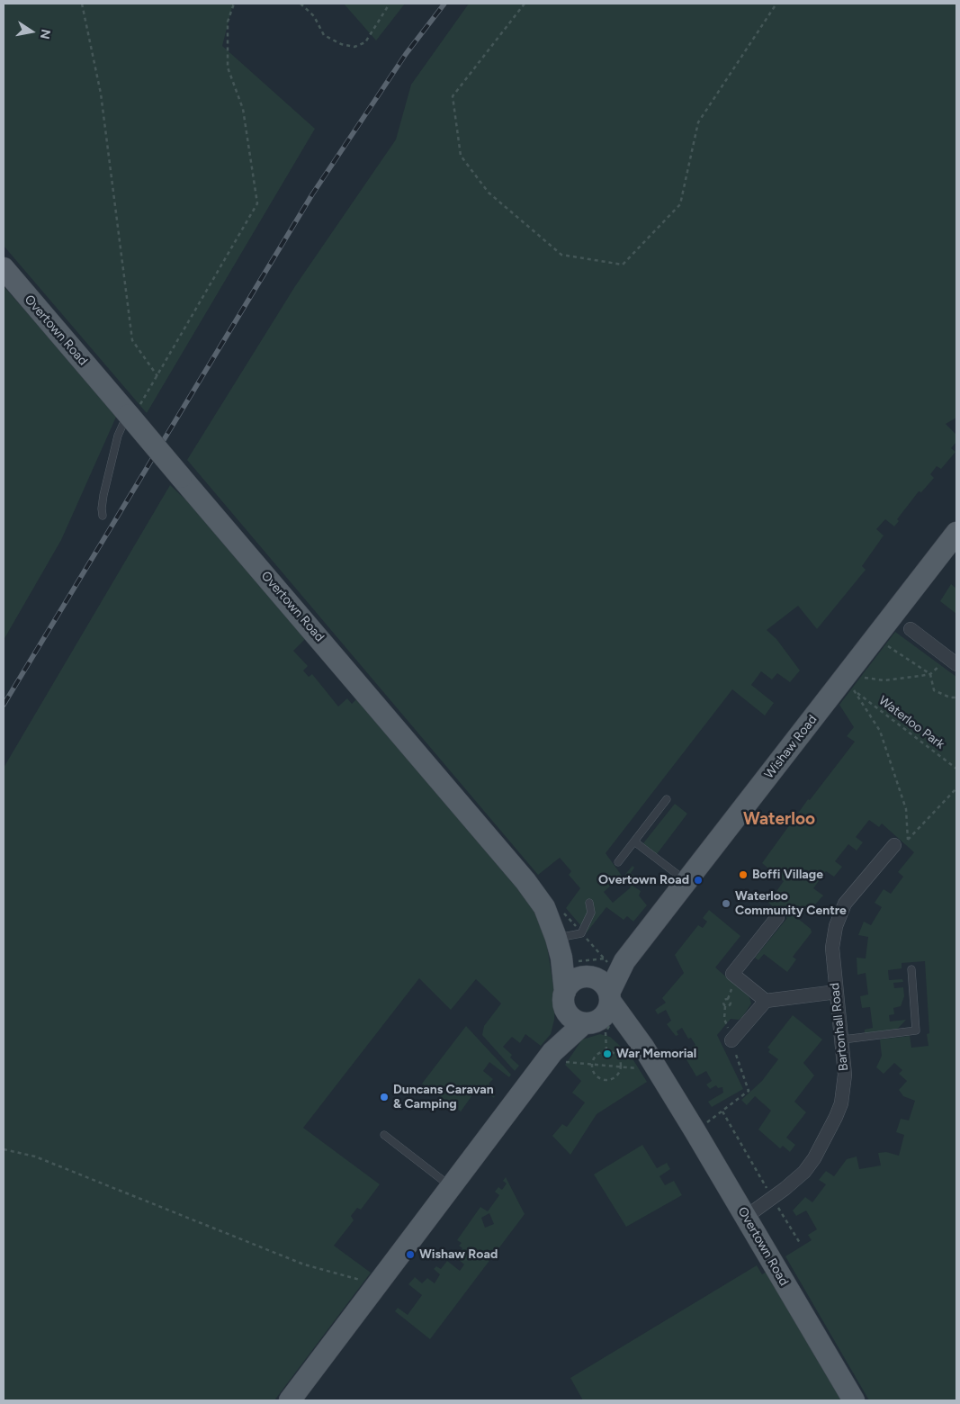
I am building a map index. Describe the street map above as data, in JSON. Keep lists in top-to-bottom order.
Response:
{
  "streets": {
    "main road": ["Overtown Road", "Wishaw Road"],
    "street": ["Bartonhall Road"],
    "path": ["Waterloo Park"]
  },
  "crossings": [
    ["Overtown Road", "Wishaw Road"],
    ["Overtown Road", "Bartonhall Road"],
    ["Waterloo Park", "Wishaw Road"]
  ],
  "districts": ["Waterloo"],
  "places": [
    "Boffi Village",
    "Overtown Road",
    "Waterloo Community Centre",
    "War Memorial",
    "Duncans Caravan & Camping",
    "Wishaw Road"
  ],
  "north": "right"
}
